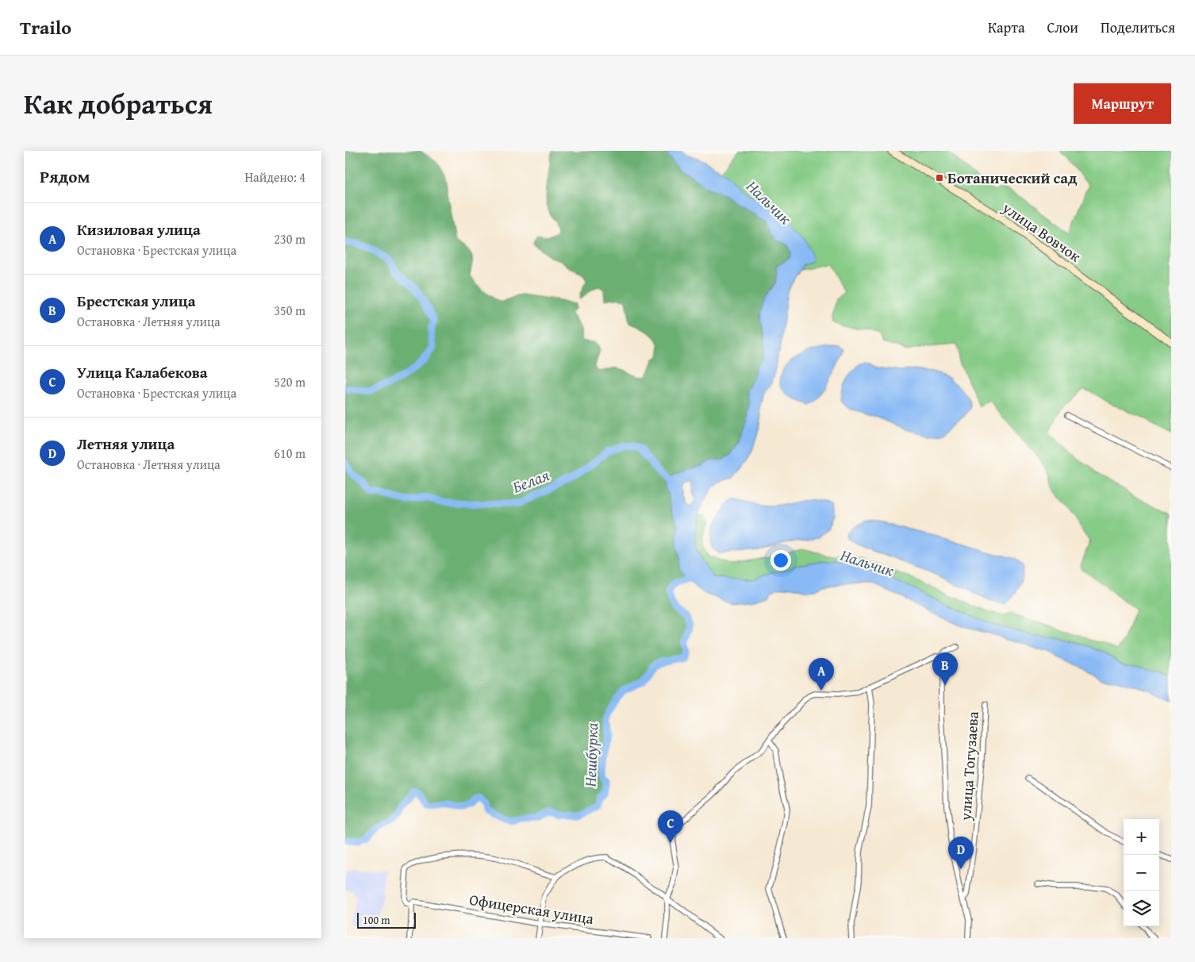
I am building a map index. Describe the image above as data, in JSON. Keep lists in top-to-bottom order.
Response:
{
  "streets": {
    "street": ["улица Вовчок", "улица Тогузаева", "Офицерская улица"]
  },
  "water": ["Нальчик", "Белая", "Нешбурка"],
  "places": {
    "transit": ["Ботанический сад"]
  },
  "scale_bar": "100 m",
  "page": {
    "header": "Trailo",
    "nav": ["Карта", "Слои", "Поделиться"],
    "title": "Как добраться",
    "buttons": "Маршрут",
    "heading": ["Рядом", "Найдено: 4"],
    "list": [
      {
        "mark": "A",
        "name": "Кизиловая улица",
        "note": "Остановка · Брестская улица",
        "value": "230 m"
      },
      {
        "mark": "B",
        "name": "Брестская улица",
        "note": "Остановка · Летняя улица",
        "value": "350 m"
      },
      {
        "mark": "C",
        "name": "Улица Калабекова",
        "note": "Остановка · Брестская улица",
        "value": "520 m"
      },
      {
        "mark": "D",
        "name": "Летняя улица",
        "note": "Остановка · Летняя улица",
        "value": "610 m"
      }
    ],
    "pins": [
      "B",
      "A",
      "C",
      "D"
    ],
    "map_buttons": ["+", "−"],
    "scale": "100 m"
  }
}
